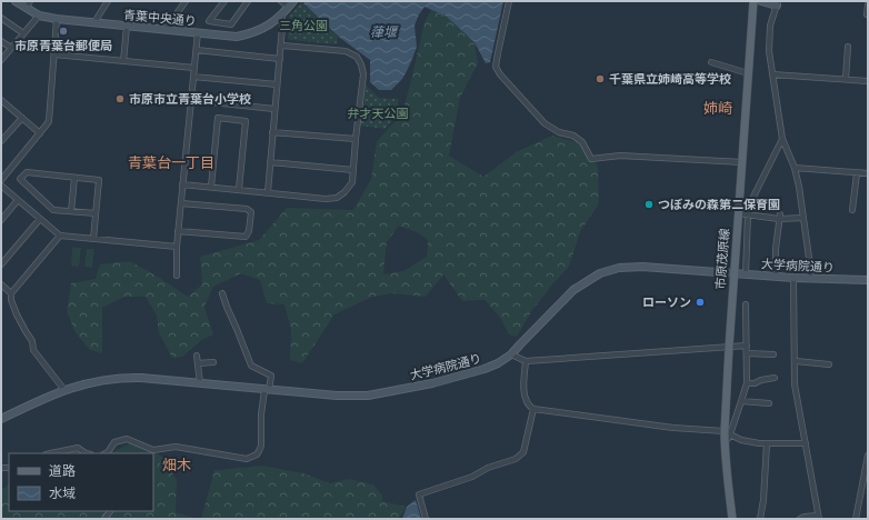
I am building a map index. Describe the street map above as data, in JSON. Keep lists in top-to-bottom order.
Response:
{
  "streets": {
    "main road": ["市原茂原線"],
    "street": ["青葉中央通り", "大学病院通り"]
  },
  "crossings": [
    ["市原茂原線", "大学病院通り"]
  ],
  "districts": ["姉崎", "青葉台一丁目", "畑木"],
  "water": ["葎堰"],
  "parks": ["三角公園", "弁才天公園"],
  "places": [
    "市原青葉台郵便局",
    "千葉県立姉崎高等学校",
    "市原市立青葉台小学校",
    "つぼみの森第二保育園",
    "ローソン"
  ],
  "legend": ["道路", "水域"]
}
